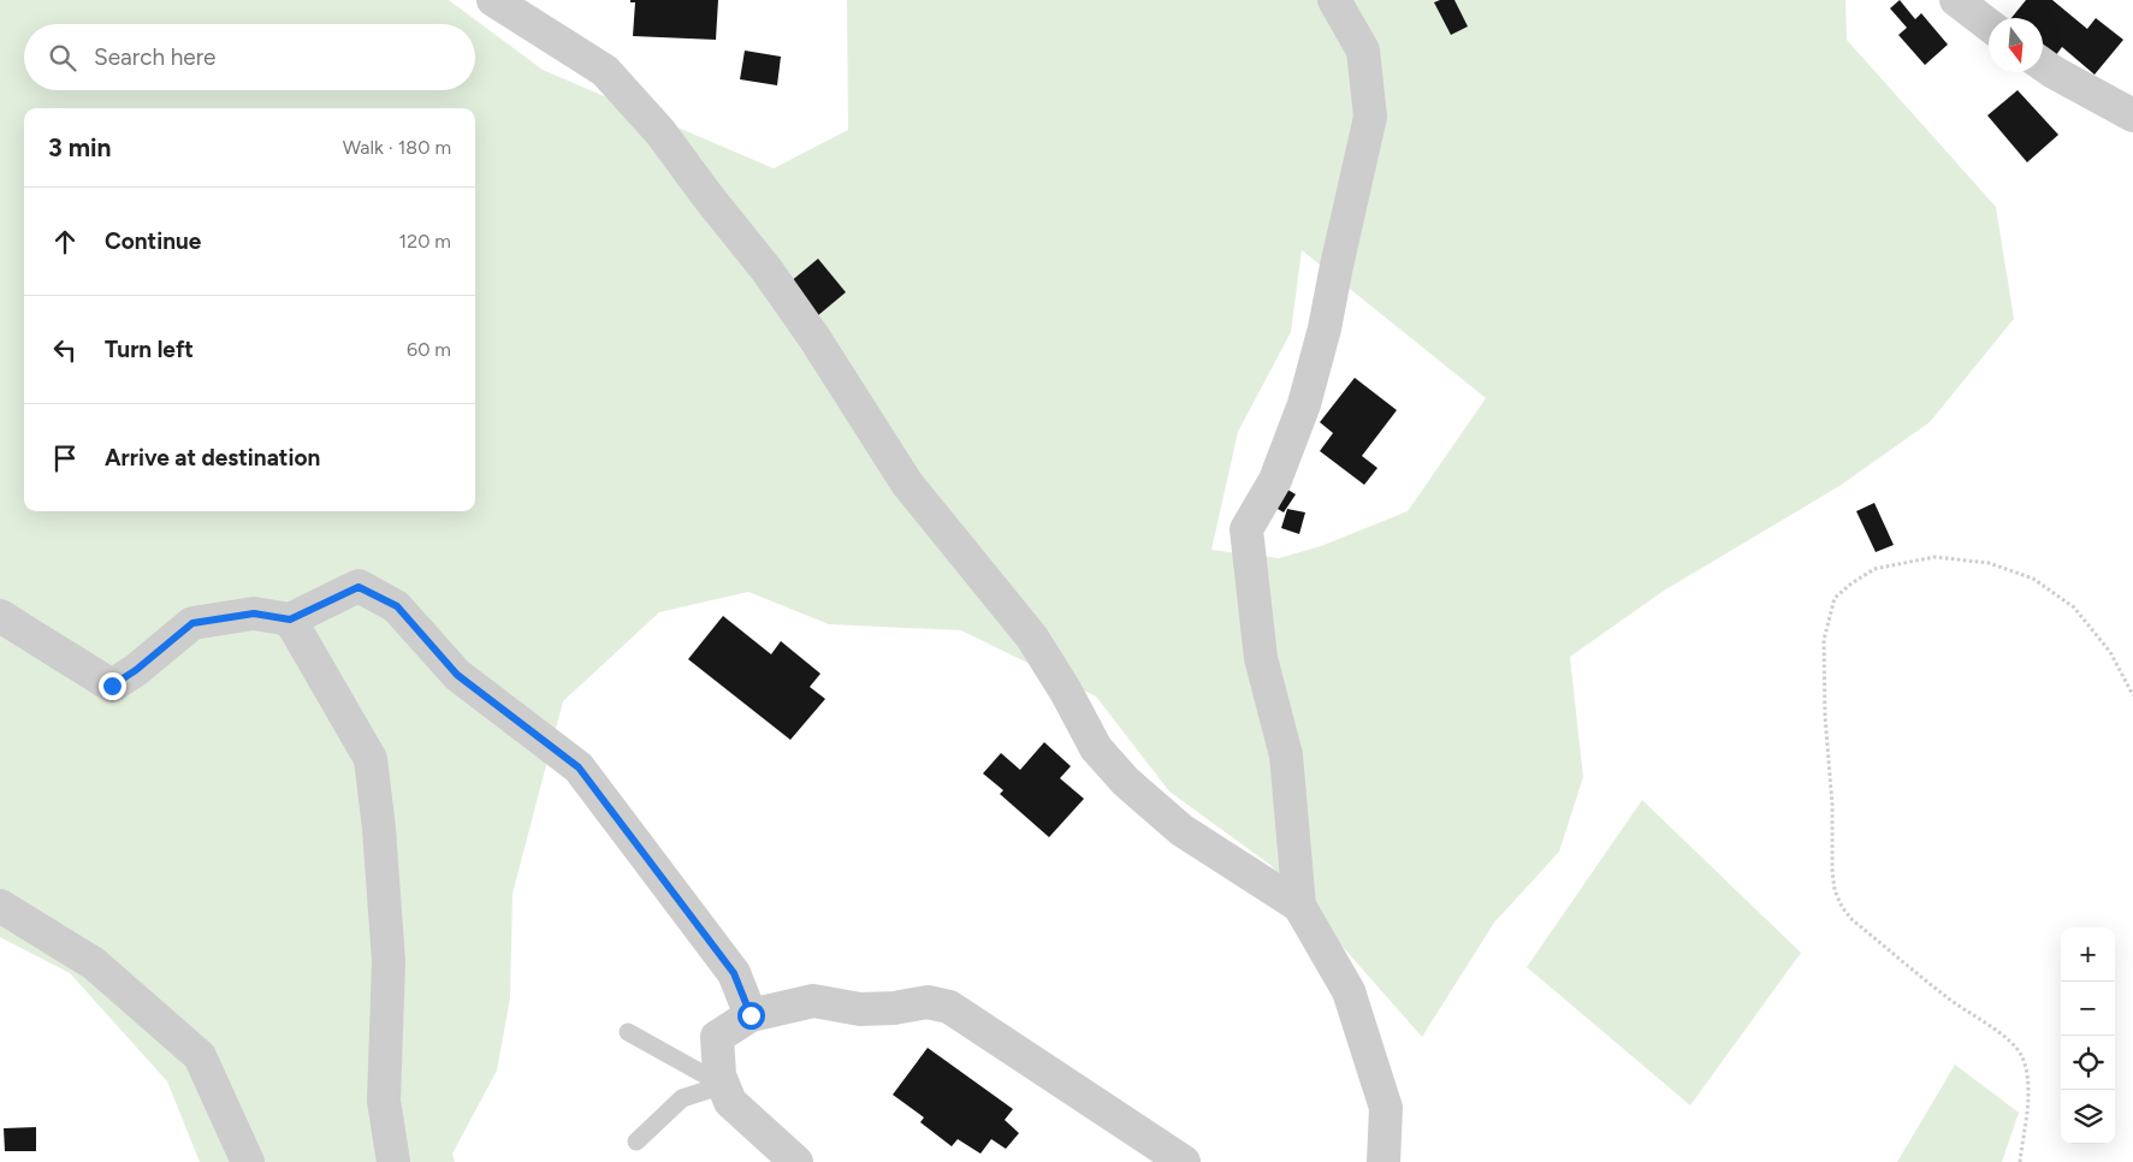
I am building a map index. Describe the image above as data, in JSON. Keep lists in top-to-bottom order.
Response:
{
  "north": "bottom",
  "page": {
    "search": "Search here",
    "heading": ["3 min", "Walk · 180 m"],
    "list": [
      ["Continue", "120 m"],
      ["Turn left", "60 m"],
      "Arrive at destination"
    ],
    "map_buttons": ["+", "−"]
  }
}
